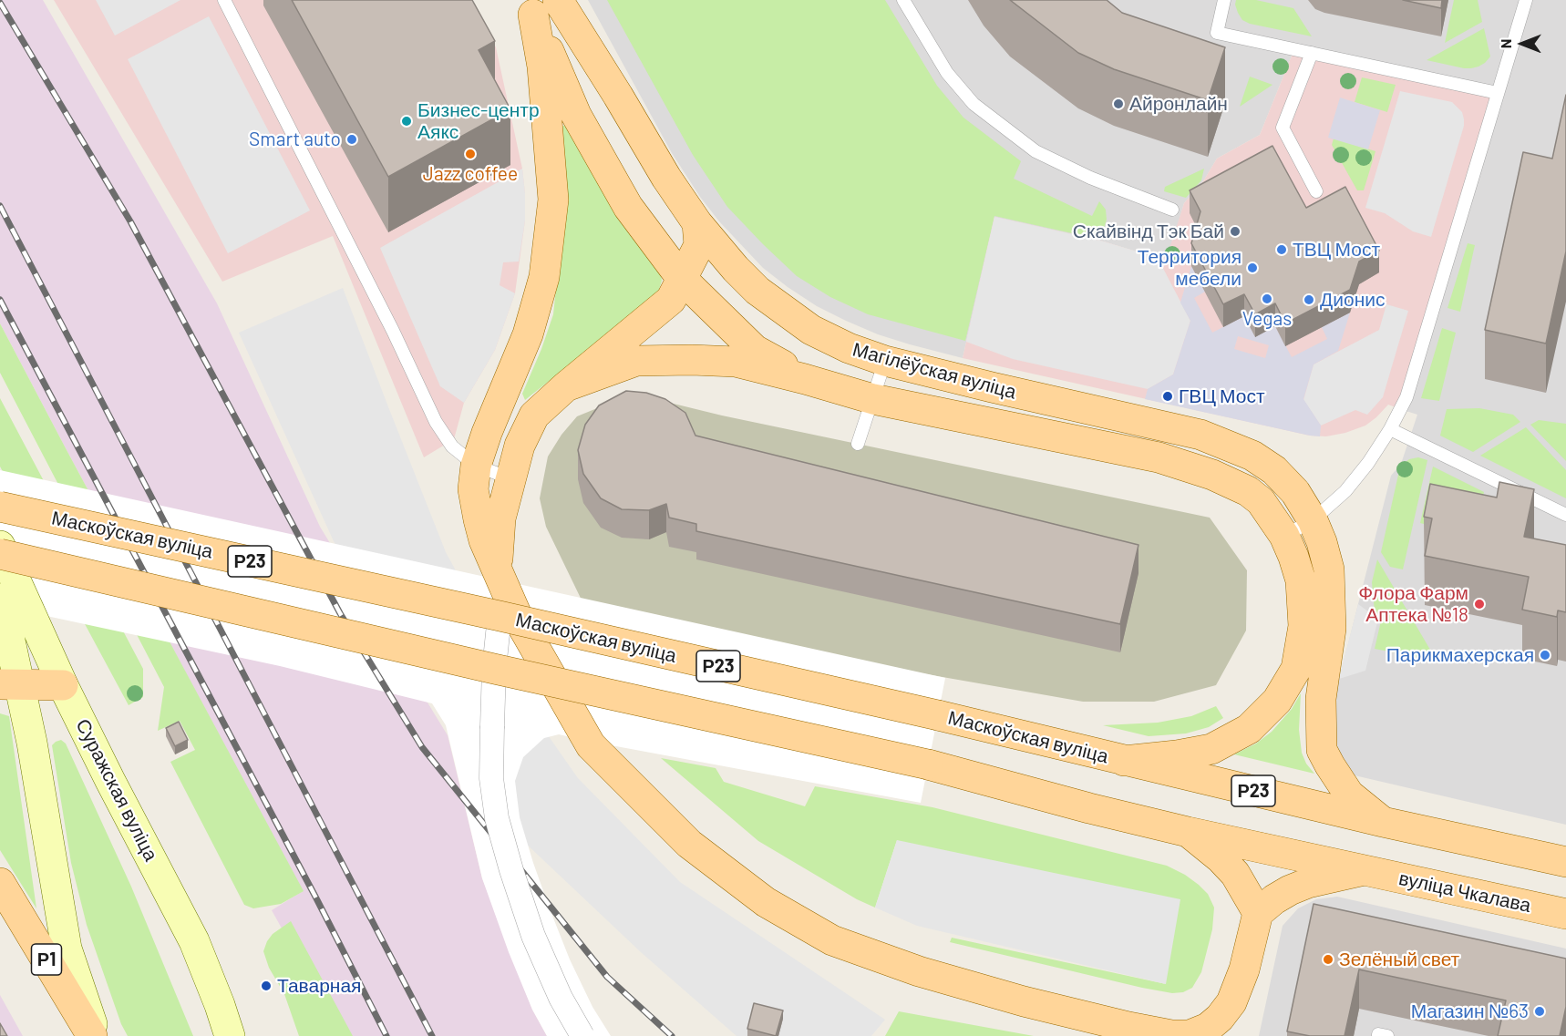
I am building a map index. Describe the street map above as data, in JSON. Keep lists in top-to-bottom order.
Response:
{
  "streets": {
    "main road": [
      "Магілёўская вуліца",
      "Маскоўская вуліца",
      "Р23",
      "Суражская вуліца",
      "вуліца Чкалава",
      "Р1"
    ]
  },
  "crossings": [
    ["Магілёўская вуліца", "Маскоўская вуліца"],
    ["Магілёўская вуліца", "Р23"],
    ["Маскоўская вуліца", "Р23"]
  ],
  "places": [
    "Айронлайн",
    "Бизнес-центр Аякс",
    "Smart auto",
    "Jazz coffee",
    "Скайвінд Тэк Бай",
    "ТВЦ Мост",
    "Территория мебели",
    "Vegas",
    "Дионис",
    "ГВЦ Мост",
    "Флора Фарм Аптека №18",
    "Парикмахерская",
    "Зелёный свет",
    "Таварная",
    "Магазин №63"
  ],
  "north": "left"
}
